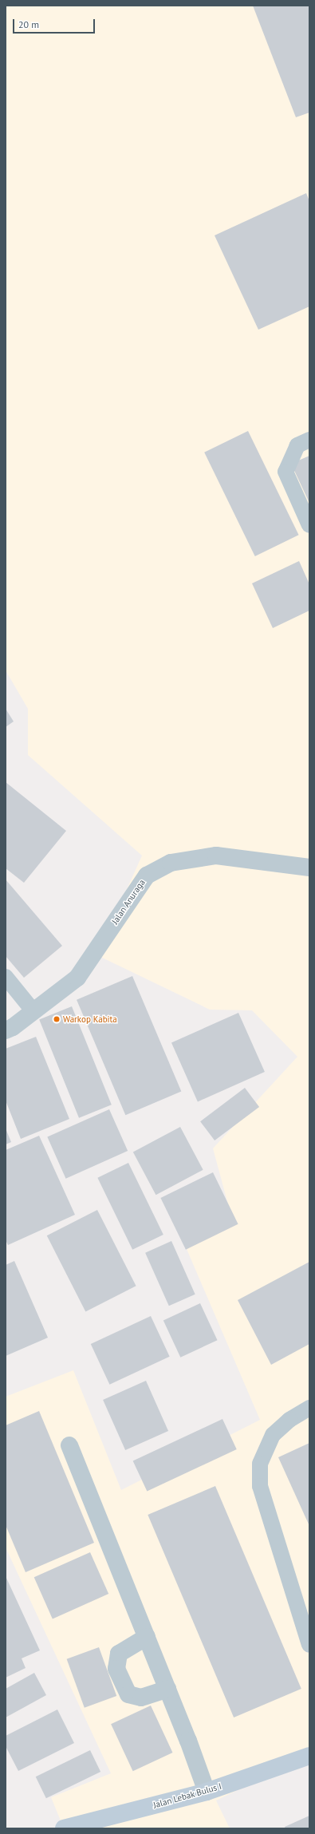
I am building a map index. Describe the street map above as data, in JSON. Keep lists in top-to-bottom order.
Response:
{
  "streets": {
    "street": ["Jalan Anuraga", "Jalan Lebak Bulus I"]
  },
  "places": ["Warkop Kabita"],
  "scale_bar": "20 m"
}
